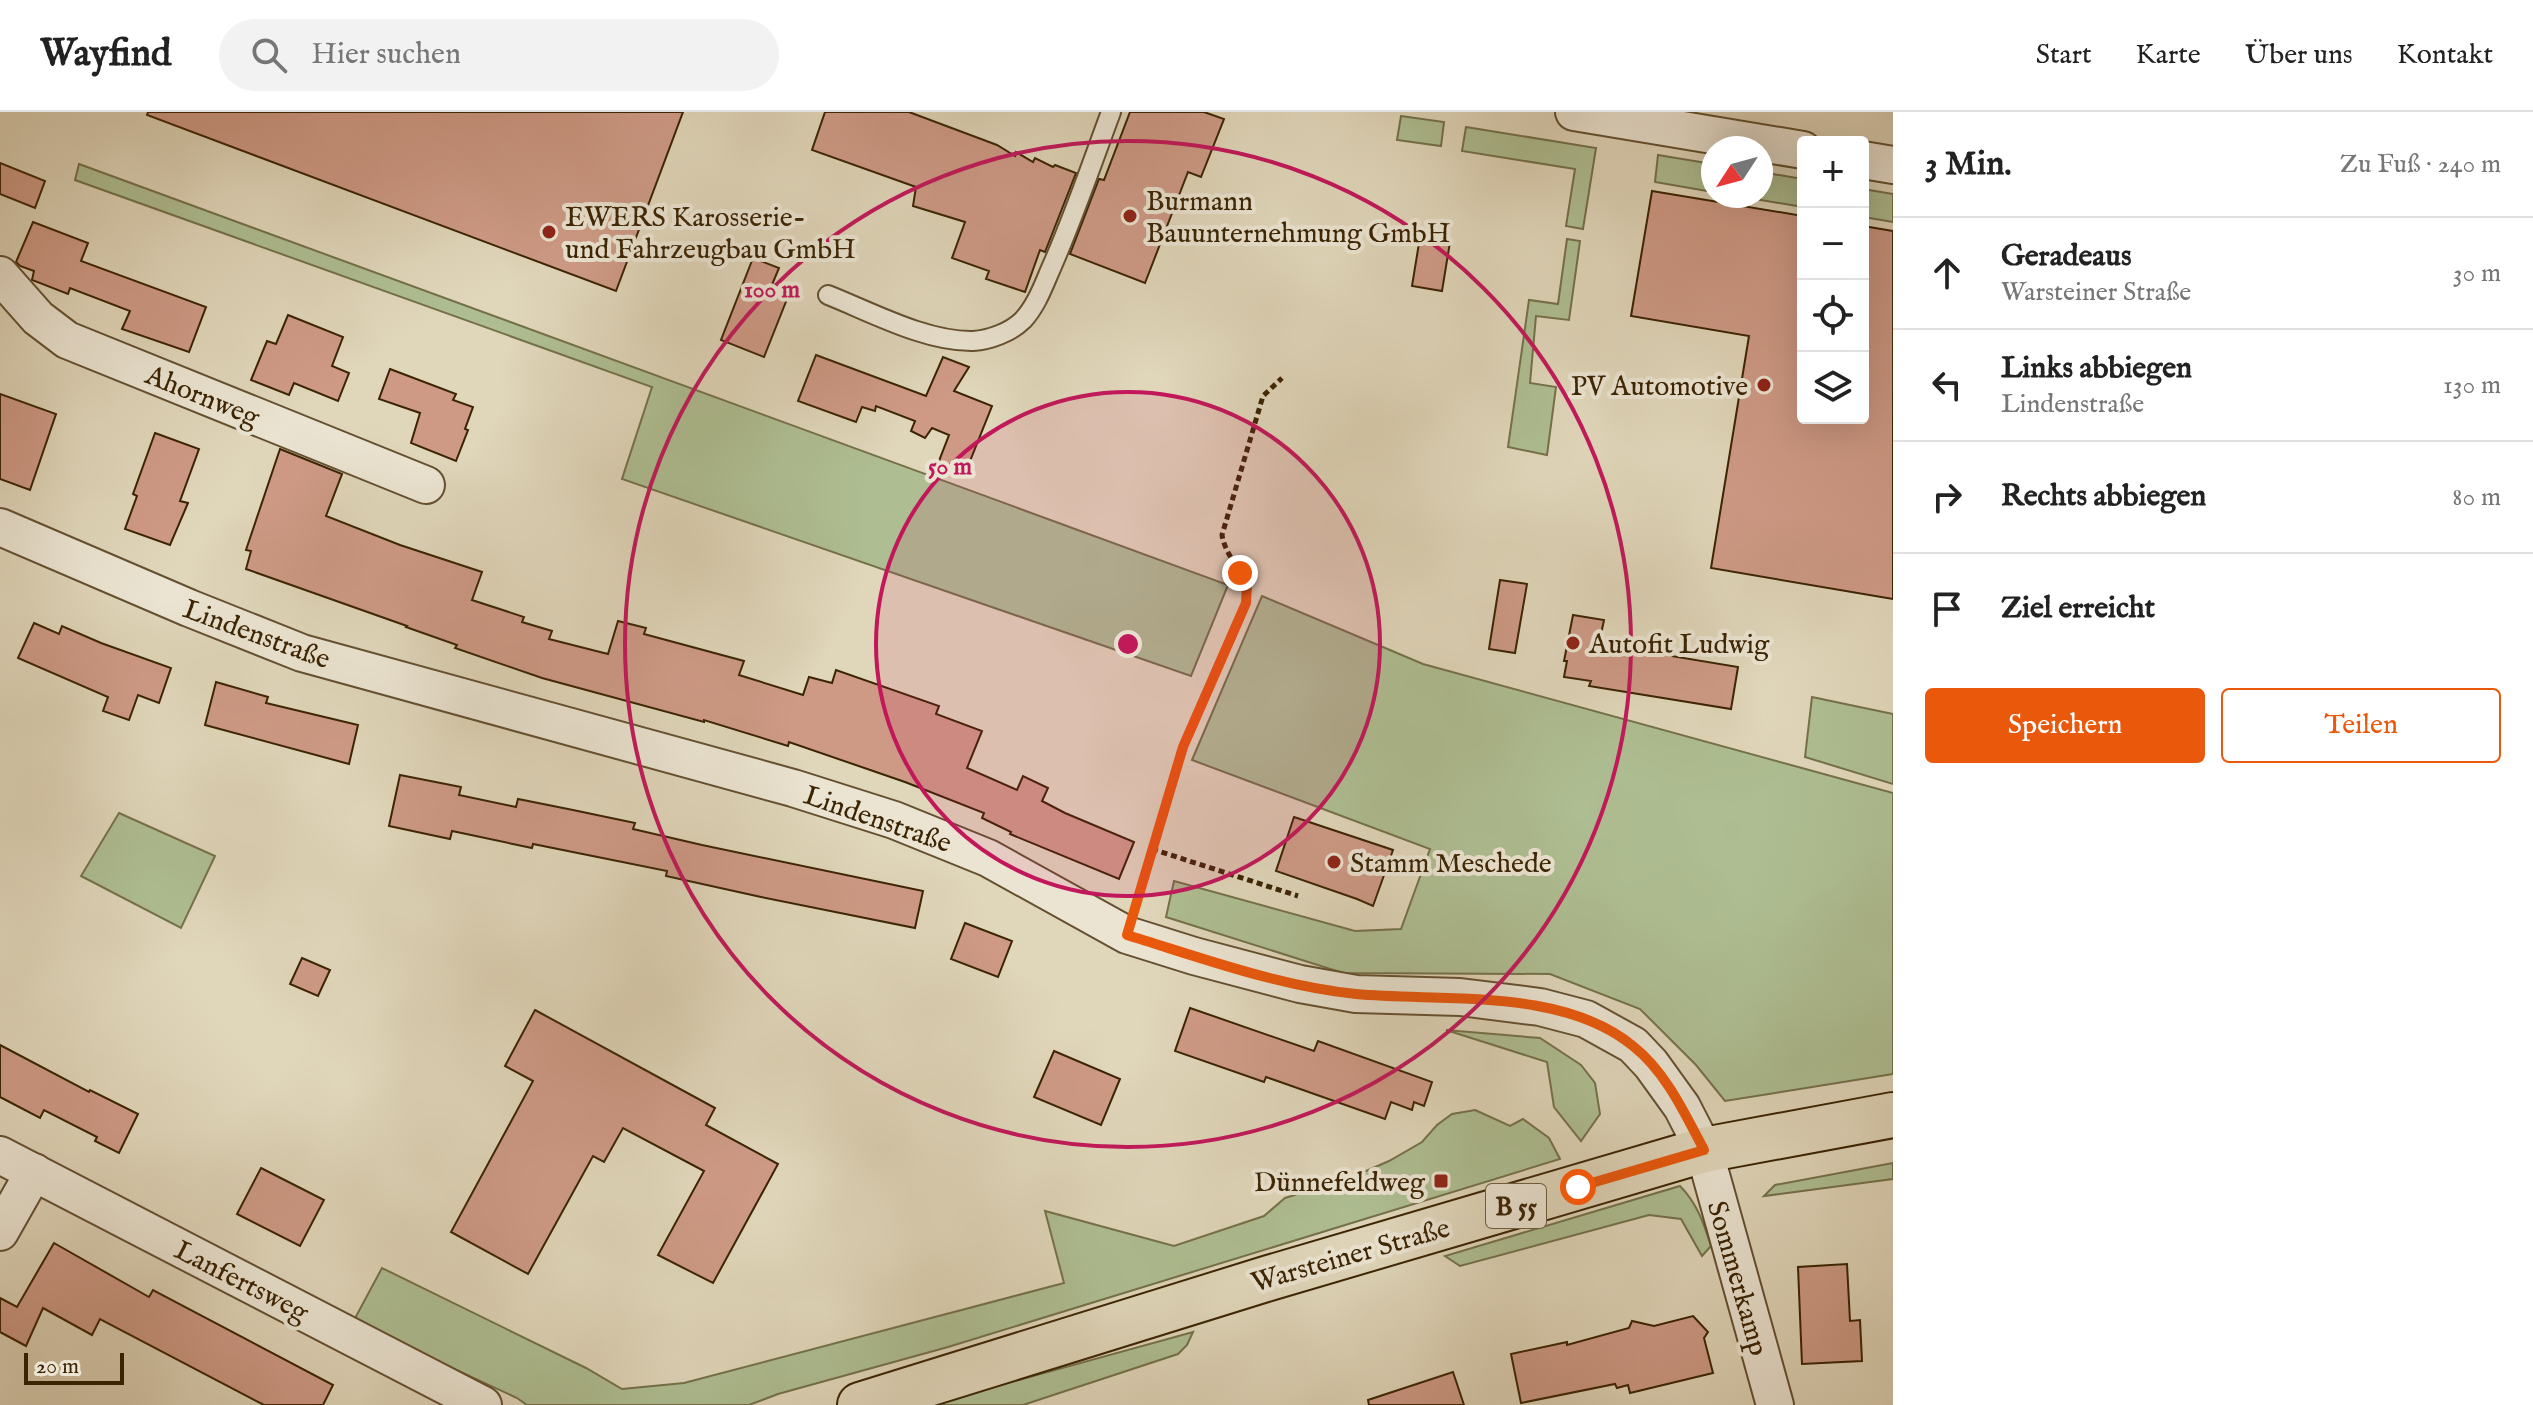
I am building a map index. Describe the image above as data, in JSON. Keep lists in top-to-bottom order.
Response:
{
  "streets": {
    "main road": ["B 55", "Warsteiner Straße"],
    "street": [
      "Ahornweg",
      "Lindenstraße",
      "Sommerkamp",
      "Lanfertsweg"
    ]
  },
  "crossings": [
    ["Lindenstraße", "Warsteiner Straße"],
    ["Lindenstraße", "Sommerkamp"],
    ["Warsteiner Straße", "Sommerkamp"]
  ],
  "places": {
    "other": [
      "Burmann Bauunternehmung GmbH",
      "EWERS Karosserie- und Fahrzeugbau GmbH",
      "PV Automotive",
      "Autofit Ludwig",
      "Stamm Meschede"
    ],
    "transit": ["Dünnefeldweg"]
  },
  "scale_bar": "20 m",
  "north": "bottom left",
  "page": {
    "header": "Wayfind",
    "search": "Hier suchen",
    "nav": [
      "Start",
      "Karte",
      "Über uns",
      "Kontakt"
    ],
    "heading": ["3 Min.", "Zu Fuß · 240 m"],
    "map_buttons": ["+", "−"],
    "list": [
      ["Geradeaus", "Warsteiner Straße", "30 m"],
      ["Links abbiegen", "Lindenstraße", "130 m"],
      ["Rechts abbiegen", "80 m"],
      "Ziel erreicht"
    ],
    "buttons": ["Speichern", "Teilen"],
    "scale": "20 m"
  },
  "rings": ["100 m", "50 m"]
}
